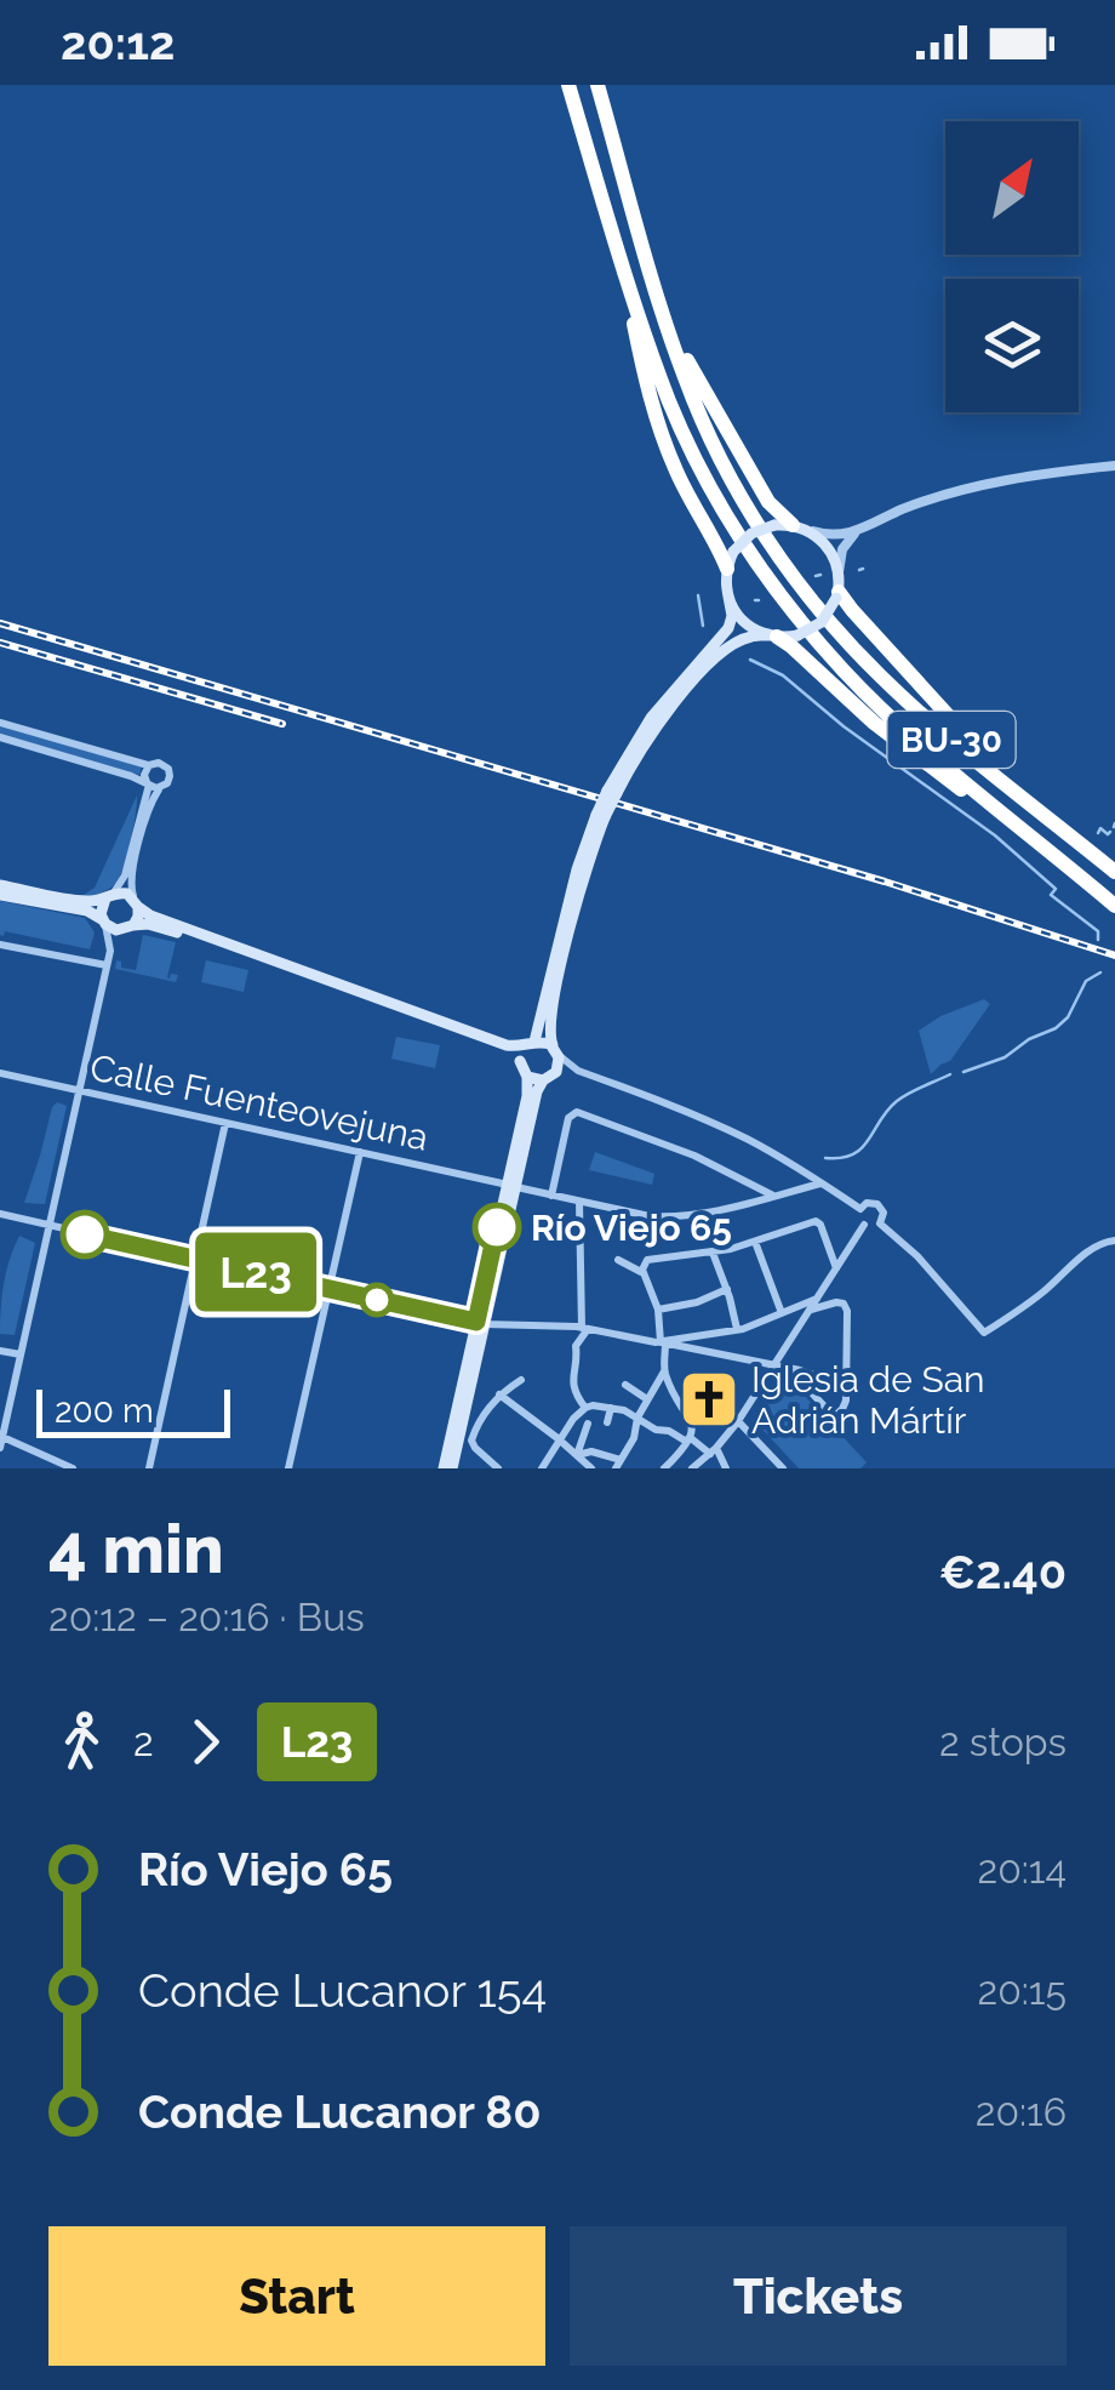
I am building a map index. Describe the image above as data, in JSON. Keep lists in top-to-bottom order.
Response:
{
  "streets": {
    "highway": ["BU-30"],
    "street": ["Calle Fuenteovejuna"]
  },
  "places": {
    "other": ["Río Viejo 65"],
    "church": ["Iglesia de San Adrián Mártír"]
  },
  "lines": ["bus line L23"],
  "scale_bar": "200 m",
  "north": "top right",
  "page": {
    "status": "20:12",
    "on_map": "L23",
    "scale": "200 m",
    "heading": ["4 min", "20:12 – 20:16 · Bus", "€2.40"],
    "legs": ["2", "L23", "2 stops"],
    "list": [
      {
        "name": "Río Viejo 65",
        "value": "20:14"
      },
      {
        "name": "Conde Lucanor 154",
        "value": "20:15"
      },
      {
        "name": "Conde Lucanor 80",
        "value": "20:16"
      }
    ],
    "buttons": ["Start", "Tickets"]
  }
}
